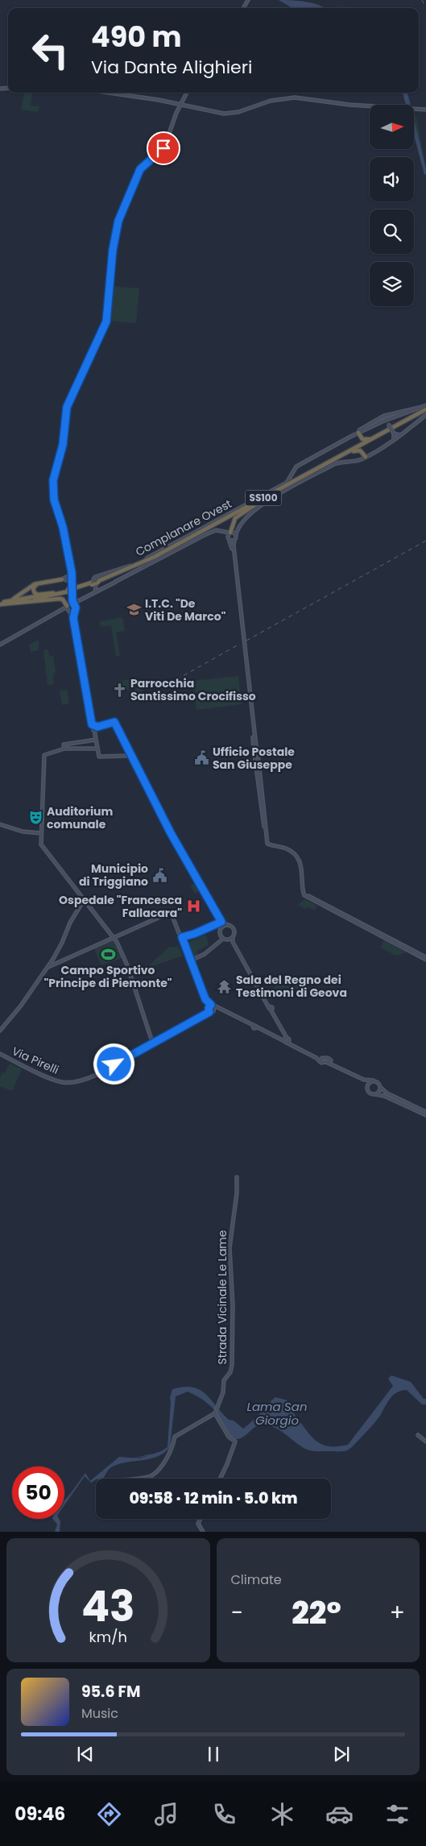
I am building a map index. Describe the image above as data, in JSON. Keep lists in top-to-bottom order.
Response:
{
  "streets": {
    "highway": ["SS100"],
    "main road": ["Complanare Ovest", "Via Pirelli", "Strada Vicinale Le Lame"]
  },
  "crossings": [
    ["SS100", "Complanare Ovest"]
  ],
  "water": ["Lama San Giorgio"],
  "places": {
    "school or university": ["I.T.C. \"De Viti De Marco\""],
    "church": ["Parrocchia Santissimo Crocifisso"],
    "public building": ["Ufficio Postale San Giuseppe", "Municipio di Triggiano"],
    "theatre": ["Auditorium comunale"],
    "hospital": ["Ospedale \"Francesca Fallacara\""],
    "sports": ["Campo Sportivo \"Principe di Piemonte\""],
    "temple": ["Sala del Regno dei Testimoni di Geova"]
  },
  "north": "right",
  "page": {
    "turn": ["490 m", "Via Dante Alighieri"],
    "limit": "50",
    "trip": "09:58 · 12 min · 5.0 km",
    "tile": "Climate",
    "heat": ["−", "22°", "+"],
    "song": ["95.6 FM", "Music"],
    "tabs": "09:46",
    "gauge": ["43", "km/h"]
  }
}
